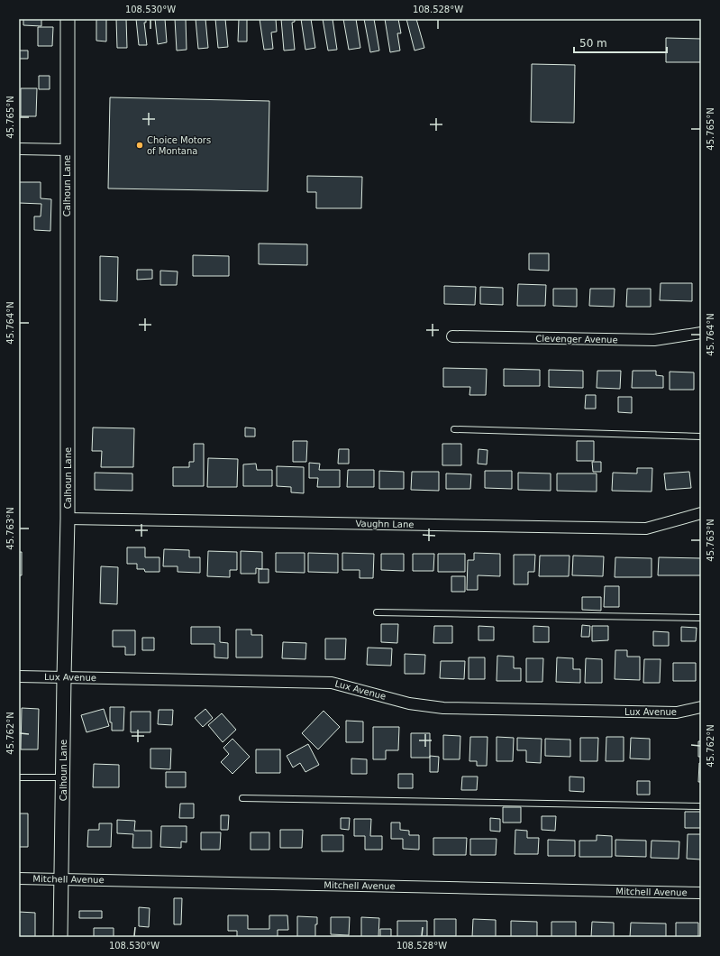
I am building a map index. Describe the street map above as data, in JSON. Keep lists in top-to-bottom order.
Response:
{
  "streets": {
    "street": [
      "Calhoun Lane",
      "Clevenger Avenue",
      "Vaughn Lane",
      "Lux Avenue",
      "Mitchell Avenue"
    ]
  },
  "crossings": [
    ["Calhoun Lane", "Vaughn Lane"],
    ["Calhoun Lane", "Lux Avenue"],
    ["Calhoun Lane", "Mitchell Avenue"]
  ],
  "places": ["Choice Motors of Montana"],
  "scale_bar": "50 m",
  "coordinates": [
    "108.530°W",
    "108.528°W",
    "45.765°N",
    "45.764°N",
    "45.763°N",
    "45.762°N"
  ]
}
